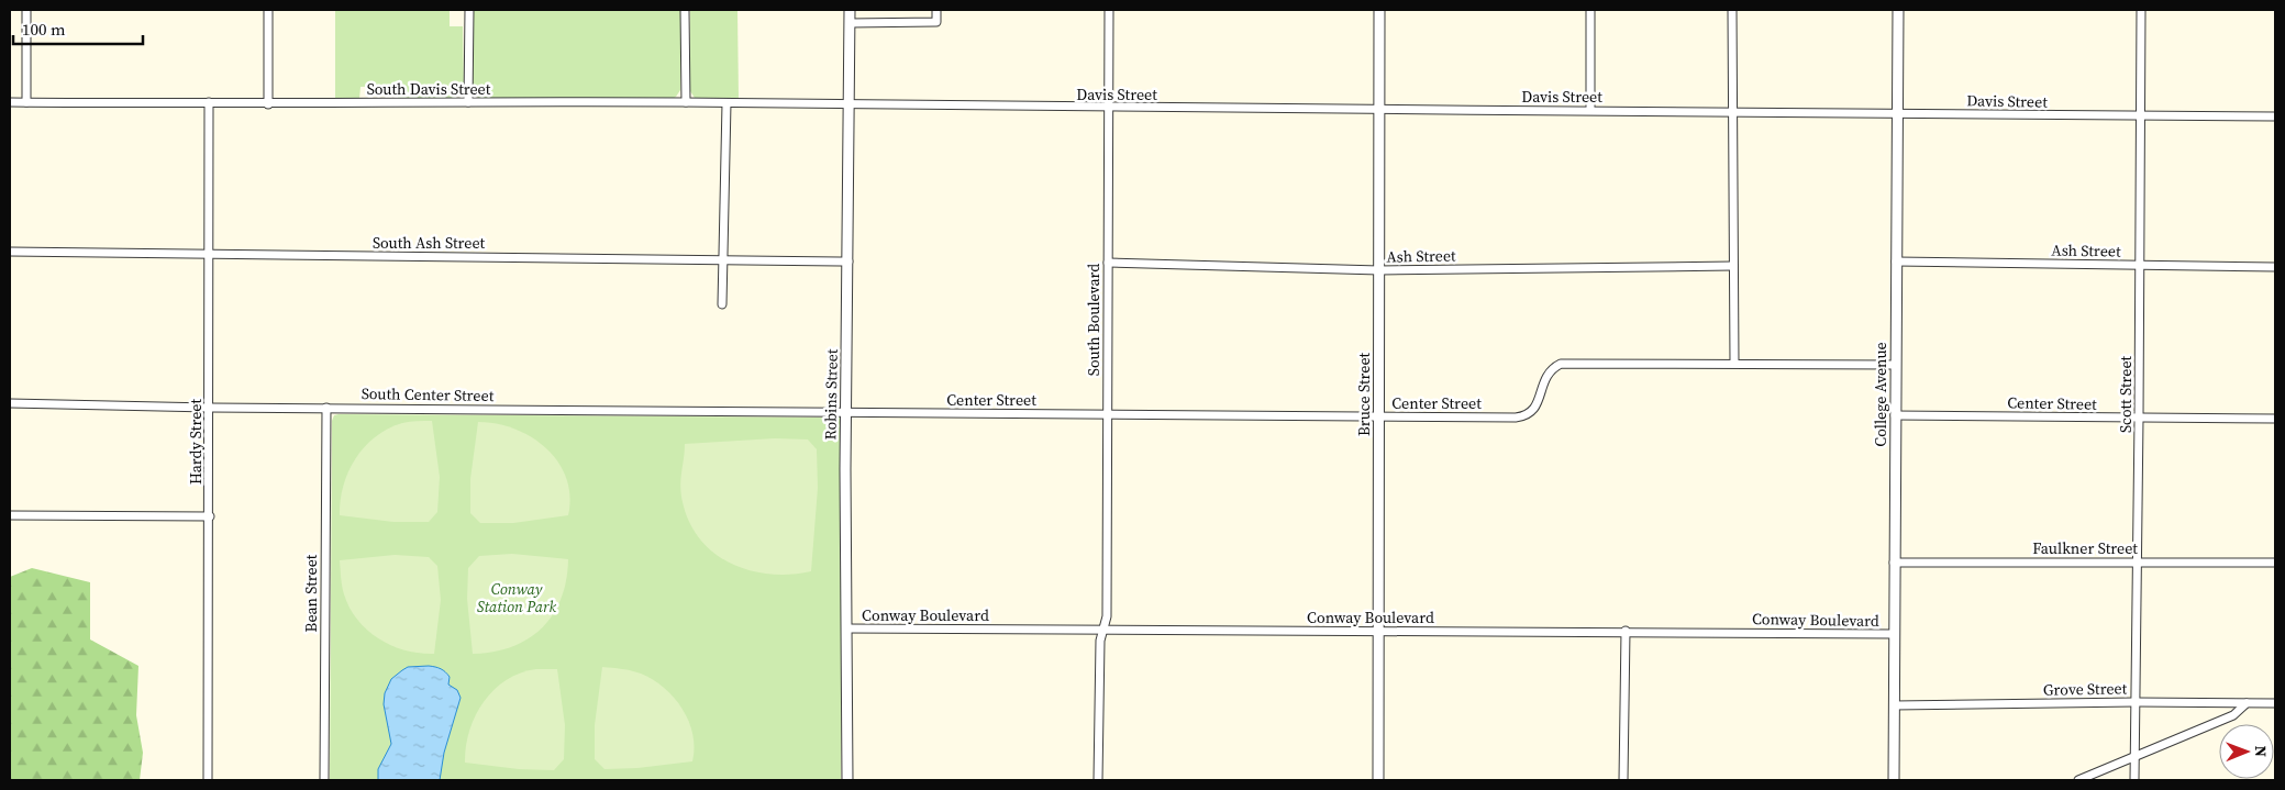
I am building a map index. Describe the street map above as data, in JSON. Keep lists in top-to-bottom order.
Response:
{
  "streets": {
    "street": [
      "South Davis Street",
      "Davis Street",
      "South Ash Street",
      "Ash Street",
      "South Boulevard",
      "South Center Street",
      "Robins Street",
      "Bruce Street",
      "College Avenue",
      "Scott Street",
      "Center Street",
      "Hardy Street",
      "Faulkner Street",
      "Bean Street",
      "Conway Boulevard",
      "Grove Street"
    ]
  },
  "crossings": [
    ["South Davis Street", "Davis Street"],
    ["South Davis Street", "Robins Street"],
    ["South Davis Street", "Hardy Street"],
    ["Davis Street", "South Boulevard"],
    ["Davis Street", "Robins Street"],
    ["Davis Street", "Bruce Street"],
    ["Davis Street", "College Avenue"],
    ["Davis Street", "Scott Street"],
    ["South Ash Street", "Robins Street"],
    ["South Ash Street", "Hardy Street"],
    ["Ash Street", "South Boulevard"],
    ["Ash Street", "Bruce Street"],
    ["Ash Street", "College Avenue"],
    ["Ash Street", "Scott Street"],
    ["South Boulevard", "Center Street"],
    ["South Boulevard", "Conway Boulevard"],
    ["South Center Street", "Robins Street"],
    ["South Center Street", "Center Street"],
    ["South Center Street", "Hardy Street"],
    ["South Center Street", "Bean Street"],
    ["Robins Street", "Center Street"],
    ["Robins Street", "Conway Boulevard"],
    ["Bruce Street", "Center Street"],
    ["Bruce Street", "Conway Boulevard"],
    ["College Avenue", "Center Street"],
    ["College Avenue", "Faulkner Street"],
    ["College Avenue", "Conway Boulevard"],
    ["College Avenue", "Grove Street"],
    ["Scott Street", "Center Street"],
    ["Scott Street", "Faulkner Street"],
    ["Scott Street", "Grove Street"]
  ],
  "parks": ["Conway Station Park"],
  "scale_bar": "100 m",
  "north": "right"
}
